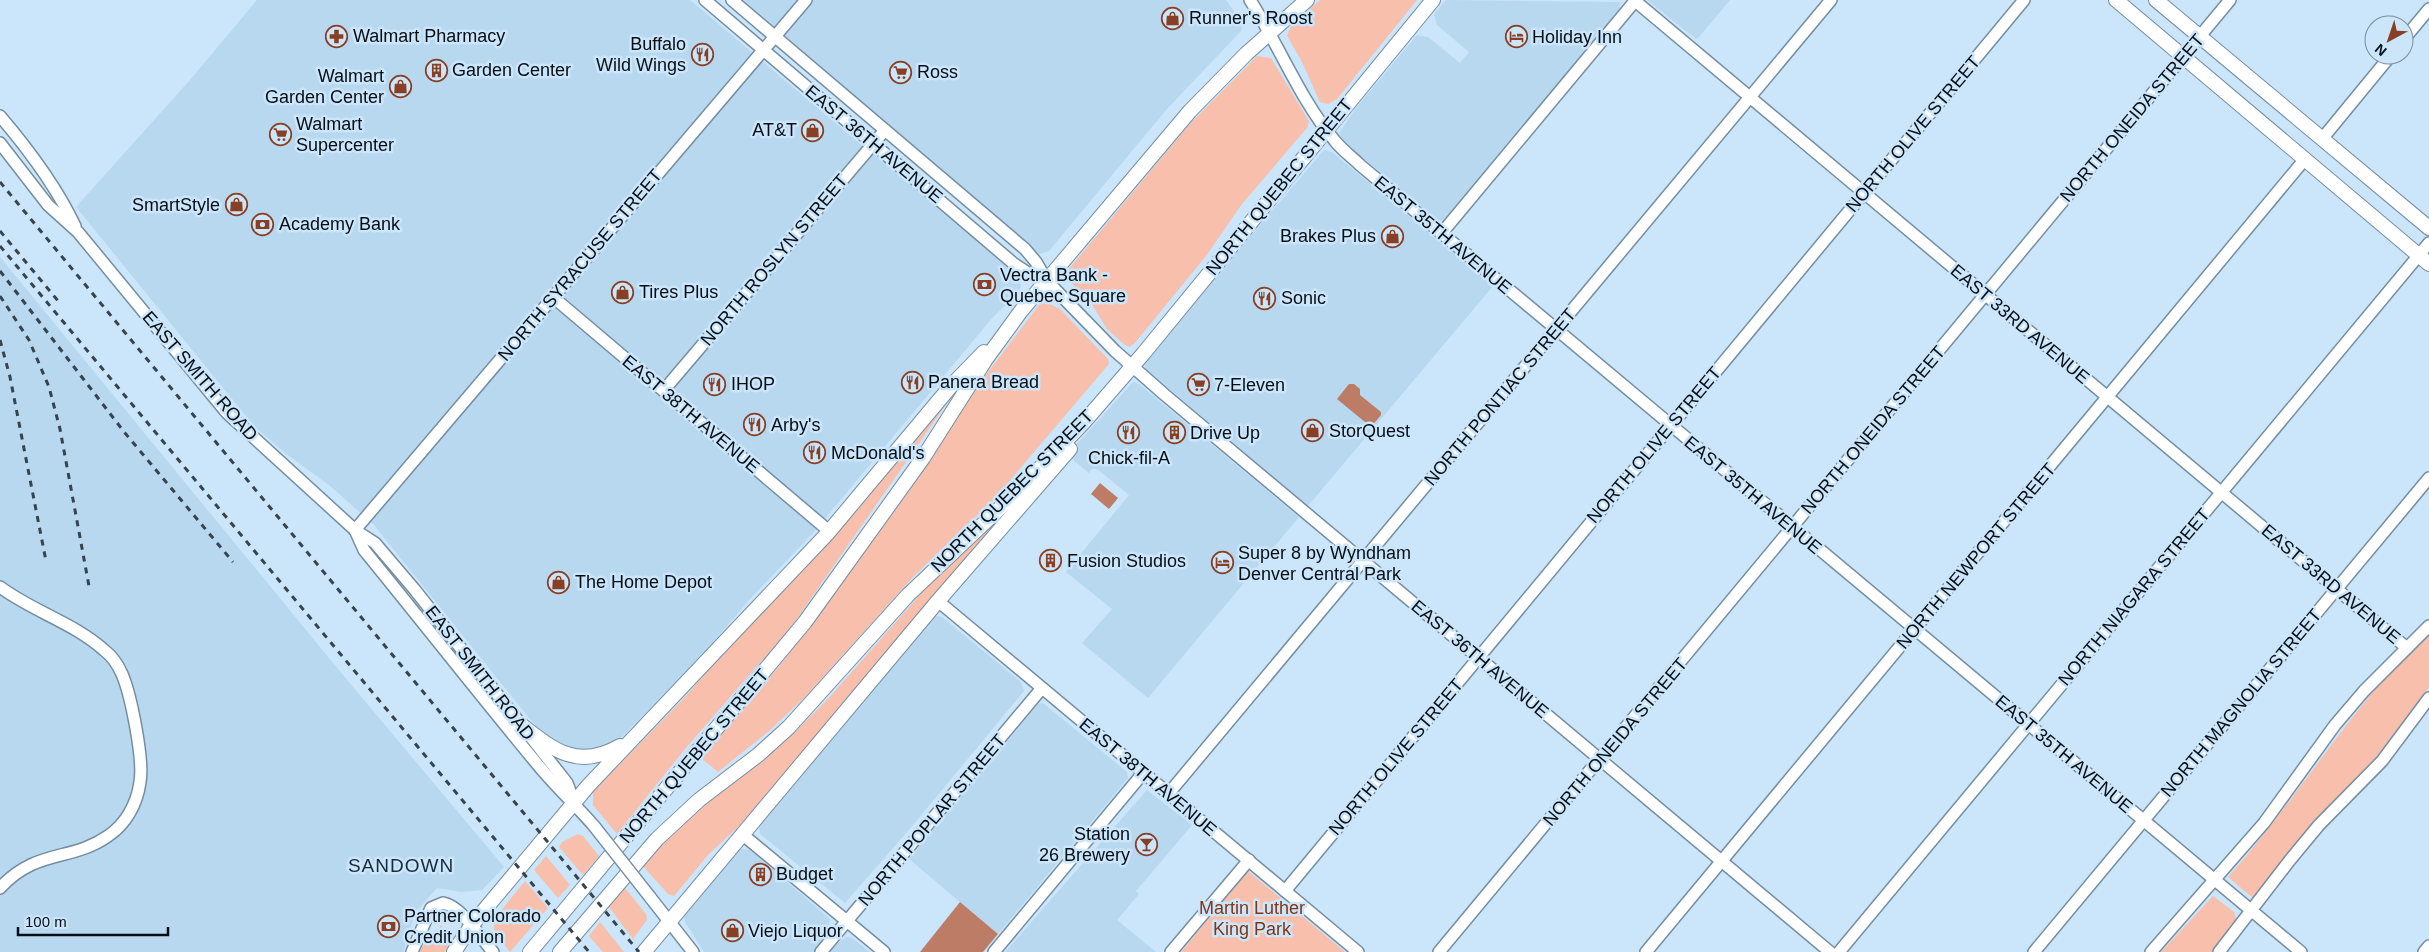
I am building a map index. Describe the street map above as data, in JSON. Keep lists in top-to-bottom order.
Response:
{
  "streets": {
    "main road": ["NORTH QUEBEC STREET"],
    "street": [
      "NORTH ONEIDA STREET",
      "NORTH OLIVE STREET",
      "EAST 36TH AVENUE",
      "EAST 35TH AVENUE",
      "NORTH ROSLYN STREET",
      "NORTH SYRACUSE STREET",
      "EAST 33RD AVENUE",
      "EAST SMITH ROAD",
      "NORTH PONTIAC STREET",
      "EAST 38TH AVENUE",
      "NORTH NEWPORT STREET",
      "NORTH NIAGARA STREET",
      "NORTH MAGNOLIA STREET",
      "NORTH POPLAR STREET"
    ]
  },
  "crossings": [
    ["NORTH ONEIDA STREET", "EAST 36TH AVENUE"],
    ["NORTH ONEIDA STREET", "EAST 35TH AVENUE"],
    ["NORTH ONEIDA STREET", "EAST 33RD AVENUE"],
    ["NORTH OLIVE STREET", "EAST 36TH AVENUE"],
    ["NORTH OLIVE STREET", "EAST 35TH AVENUE"],
    ["NORTH OLIVE STREET", "EAST 33RD AVENUE"],
    ["NORTH OLIVE STREET", "EAST 38TH AVENUE"],
    ["EAST 36TH AVENUE", "NORTH QUEBEC STREET"],
    ["EAST 36TH AVENUE", "NORTH ROSLYN STREET"],
    ["EAST 36TH AVENUE", "NORTH SYRACUSE STREET"],
    ["EAST 36TH AVENUE", "NORTH PONTIAC STREET"],
    ["EAST 36TH AVENUE", "NORTH NEWPORT STREET"],
    ["NORTH QUEBEC STREET", "EAST 35TH AVENUE"],
    ["EAST 35TH AVENUE", "NORTH PONTIAC STREET"],
    ["EAST 35TH AVENUE", "NORTH NEWPORT STREET"],
    ["EAST 35TH AVENUE", "NORTH NIAGARA STREET"],
    ["EAST 35TH AVENUE", "NORTH MAGNOLIA STREET"],
    ["NORTH ROSLYN STREET", "EAST 38TH AVENUE"],
    ["NORTH SYRACUSE STREET", "EAST SMITH ROAD"],
    ["NORTH SYRACUSE STREET", "EAST 38TH AVENUE"],
    ["EAST 33RD AVENUE", "NORTH PONTIAC STREET"],
    ["EAST 33RD AVENUE", "NORTH NEWPORT STREET"],
    ["EAST 33RD AVENUE", "NORTH NIAGARA STREET"],
    ["EAST 33RD AVENUE", "NORTH MAGNOLIA STREET"],
    ["NORTH PONTIAC STREET", "EAST 38TH AVENUE"],
    ["EAST 38TH AVENUE", "NORTH POPLAR STREET"]
  ],
  "districts": ["SANDOWN"],
  "parks": ["Martin Luther King Park"],
  "places": {
    "shop": [
      "Runner's Roost",
      "Walmart Garden Center",
      "AT&T",
      "SmartStyle",
      "Brakes Plus",
      "Tires Plus",
      "StorQuest",
      "The Home Depot",
      "Viejo Liquor"
    ],
    "pharmacy": ["Walmart Pharmacy"],
    "hotel": ["Holiday Inn", "Super 8 by Wyndham Denver Central Park"],
    "restaurant": [
      "Buffalo Wild Wings",
      "Sonic",
      "Panera Bread",
      "IHOP",
      "Arby's",
      "Chick-fil-A",
      "McDonald's"
    ],
    "building": [
      "Garden Center",
      "Drive Up",
      "Fusion Studios",
      "Budget"
    ],
    "supermarket": ["Ross", "Walmart Supercenter", "7-Eleven"],
    "bank": ["Academy Bank", "Vectra Bank - Quebec Square", "Partner Colorado Credit Union"],
    "bar": ["Station 26 Brewery"]
  },
  "scale_bar": "100 m",
  "north": "bottom left"
}
